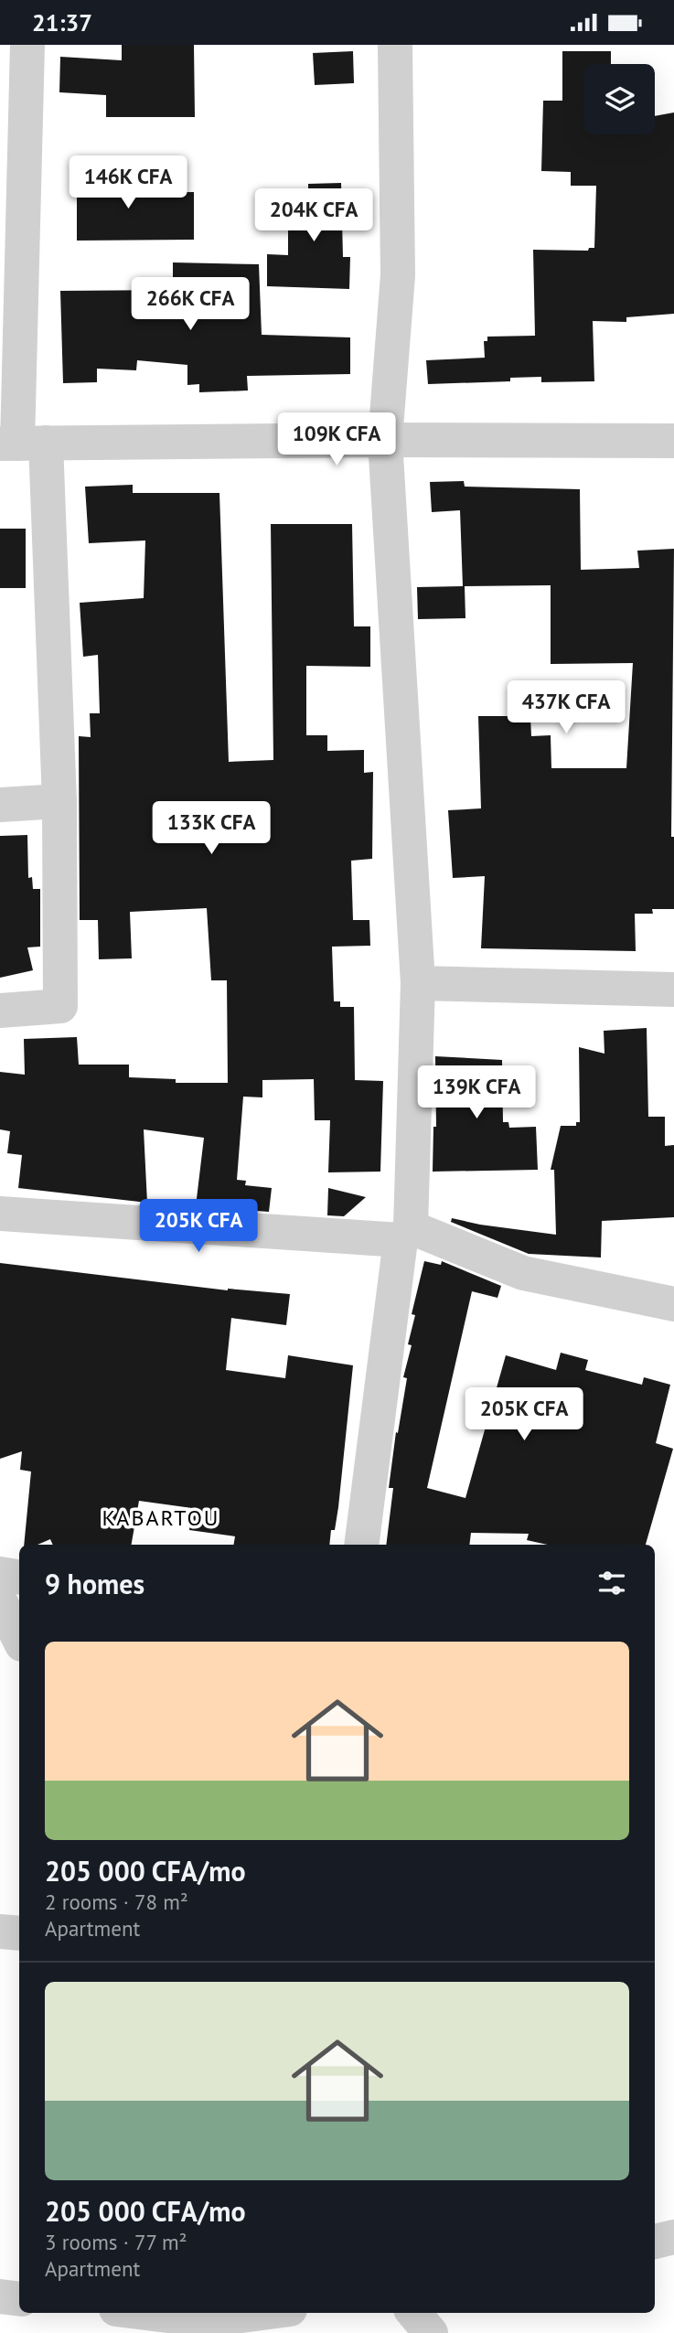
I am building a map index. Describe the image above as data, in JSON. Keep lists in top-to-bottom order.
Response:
{
  "districts": ["KABARTOU"],
  "page": {
    "status": "21:37",
    "price": [
      "146K CFA",
      "204K CFA",
      "266K CFA",
      "109K CFA",
      "437K CFA",
      "133K CFA",
      "139K CFA",
      "205K CFA",
      "205K CFA"
    ],
    "heading": "9 homes",
    "list": [
      {
        "name": "205 000 CFA/mo",
        "note": "2 rooms · 78 m² · Apartment"
      },
      {
        "name": "205 000 CFA/mo",
        "note": "3 rooms · 77 m² · Apartment"
      }
    ]
  }
}
